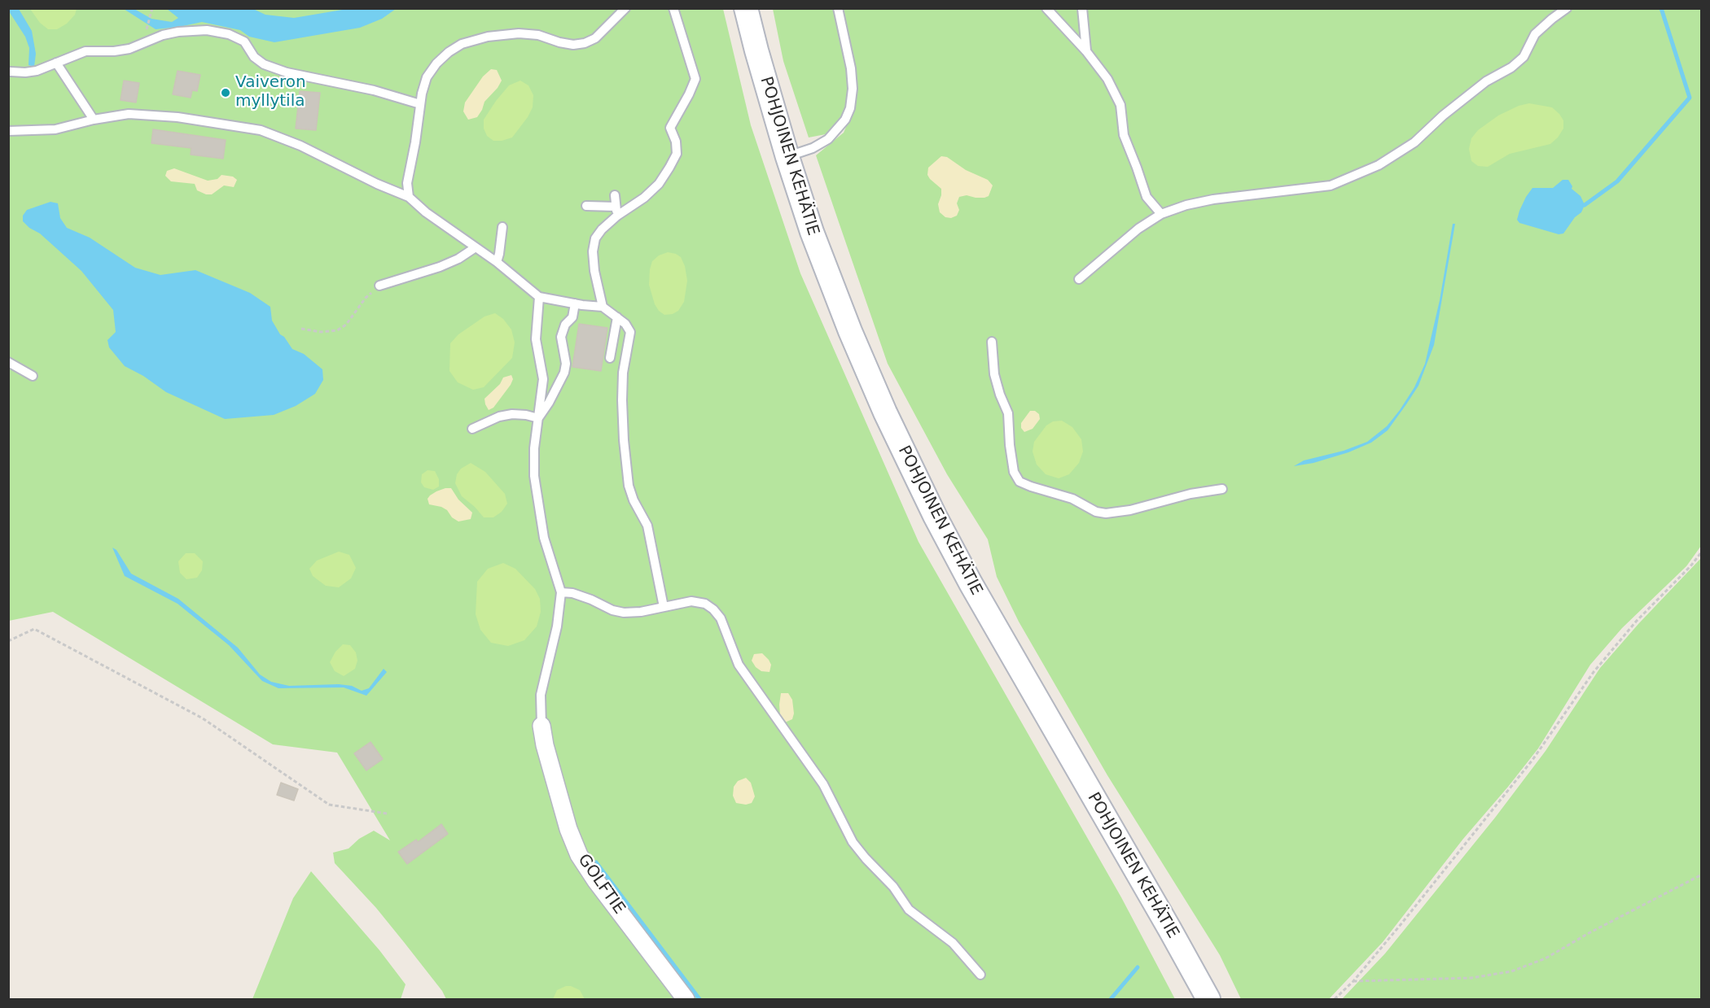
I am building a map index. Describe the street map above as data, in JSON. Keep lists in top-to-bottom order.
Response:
{
  "streets": {
    "main road": ["POHJOINEN KEHÄTIE"],
    "street": ["GOLFTIE"]
  },
  "places": ["Vaiveron myllytila"]
}
